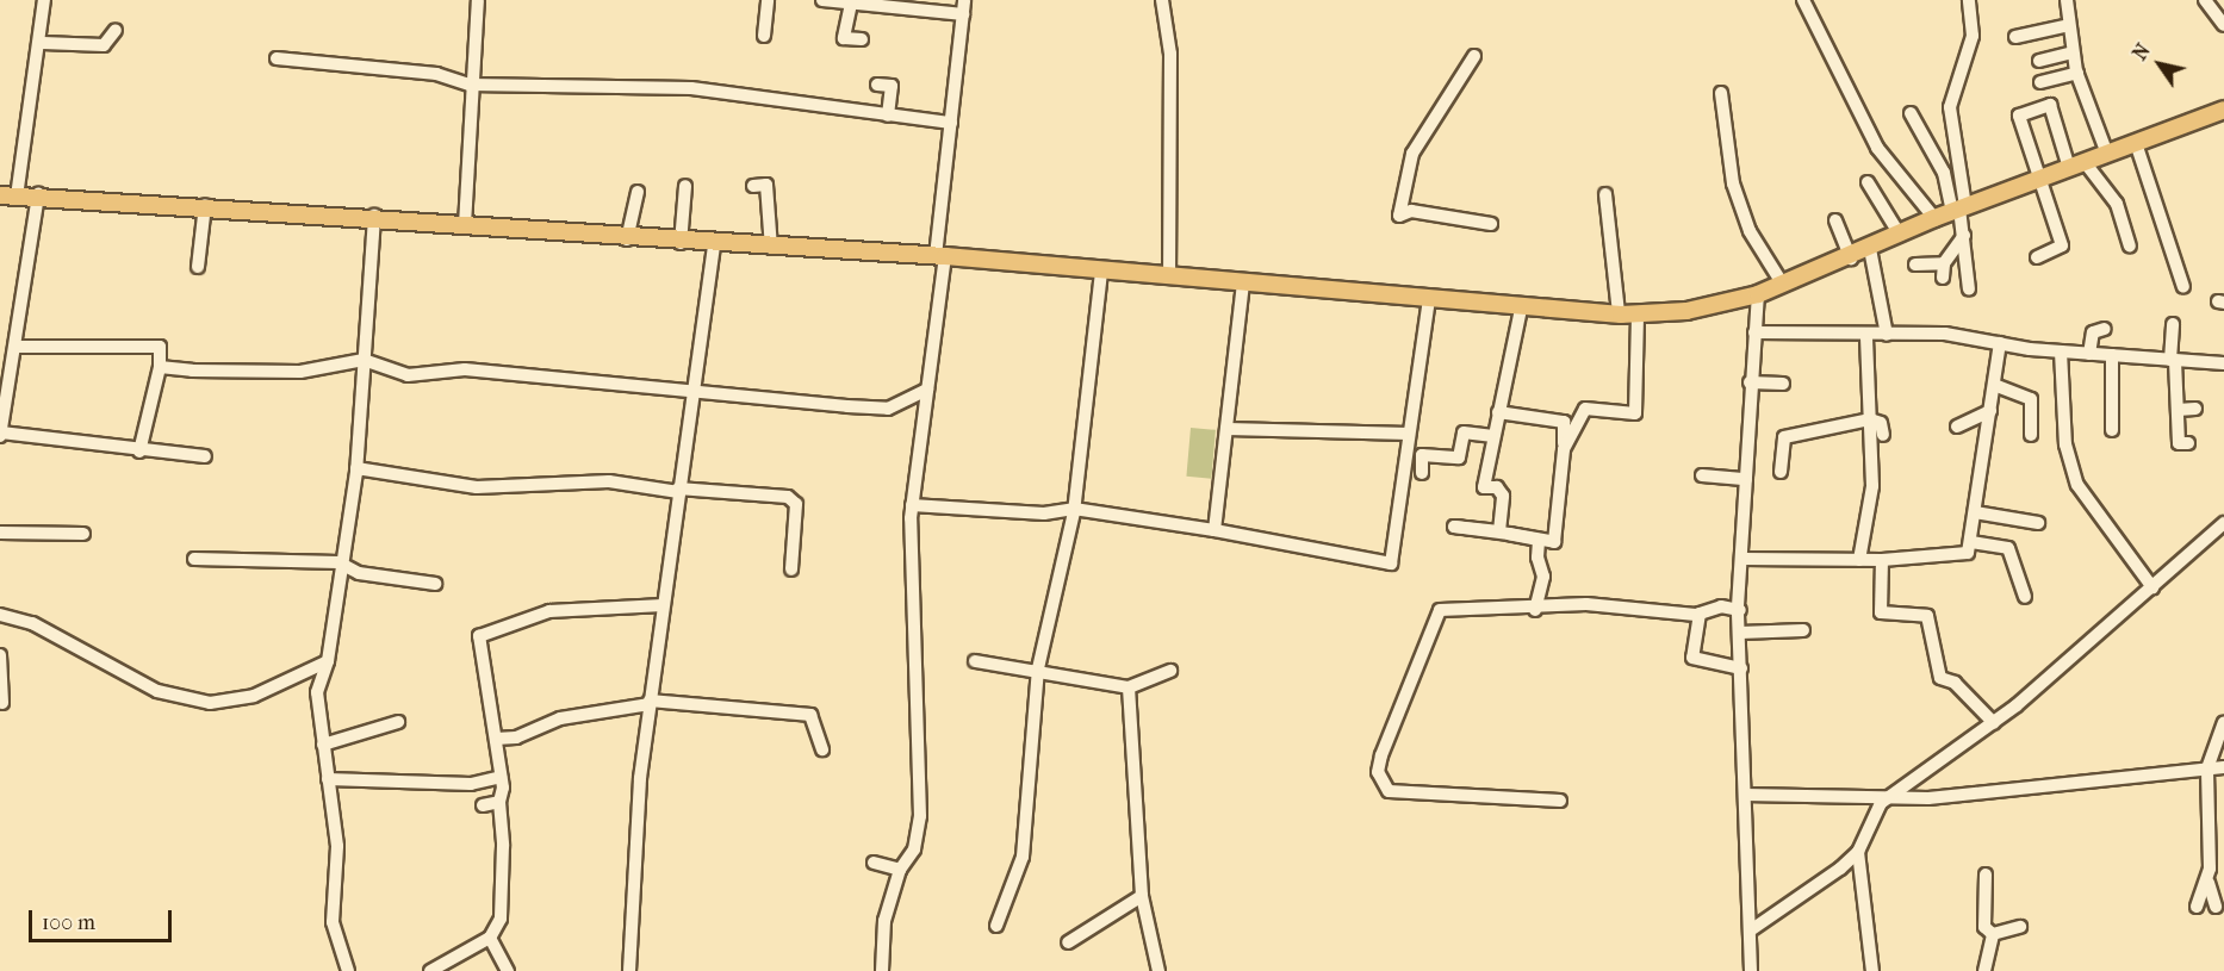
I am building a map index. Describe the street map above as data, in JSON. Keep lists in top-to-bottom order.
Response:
{
  "scale_bar": "100 m",
  "north": "top left"
}
